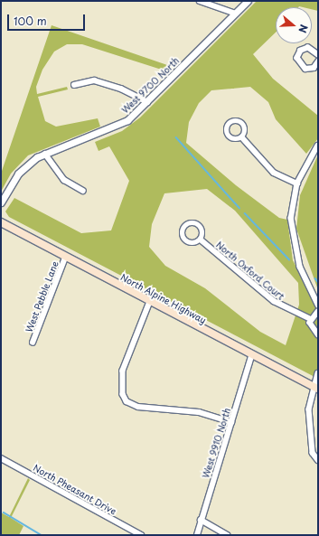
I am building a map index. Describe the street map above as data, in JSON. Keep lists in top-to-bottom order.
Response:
{
  "streets": {
    "main road": ["North Alpine Highway"],
    "street": [
      "West 9700 North",
      "North Oxford Court",
      "West Pebble Lane",
      "West 9910 North",
      "North Pheasant Drive"
    ]
  },
  "crossings": [
    ["West Pebble Lane", "North Alpine Highway"],
    ["North Alpine Highway", "West 9910 North"]
  ],
  "scale_bar": "100 m",
  "north": "right"
}
